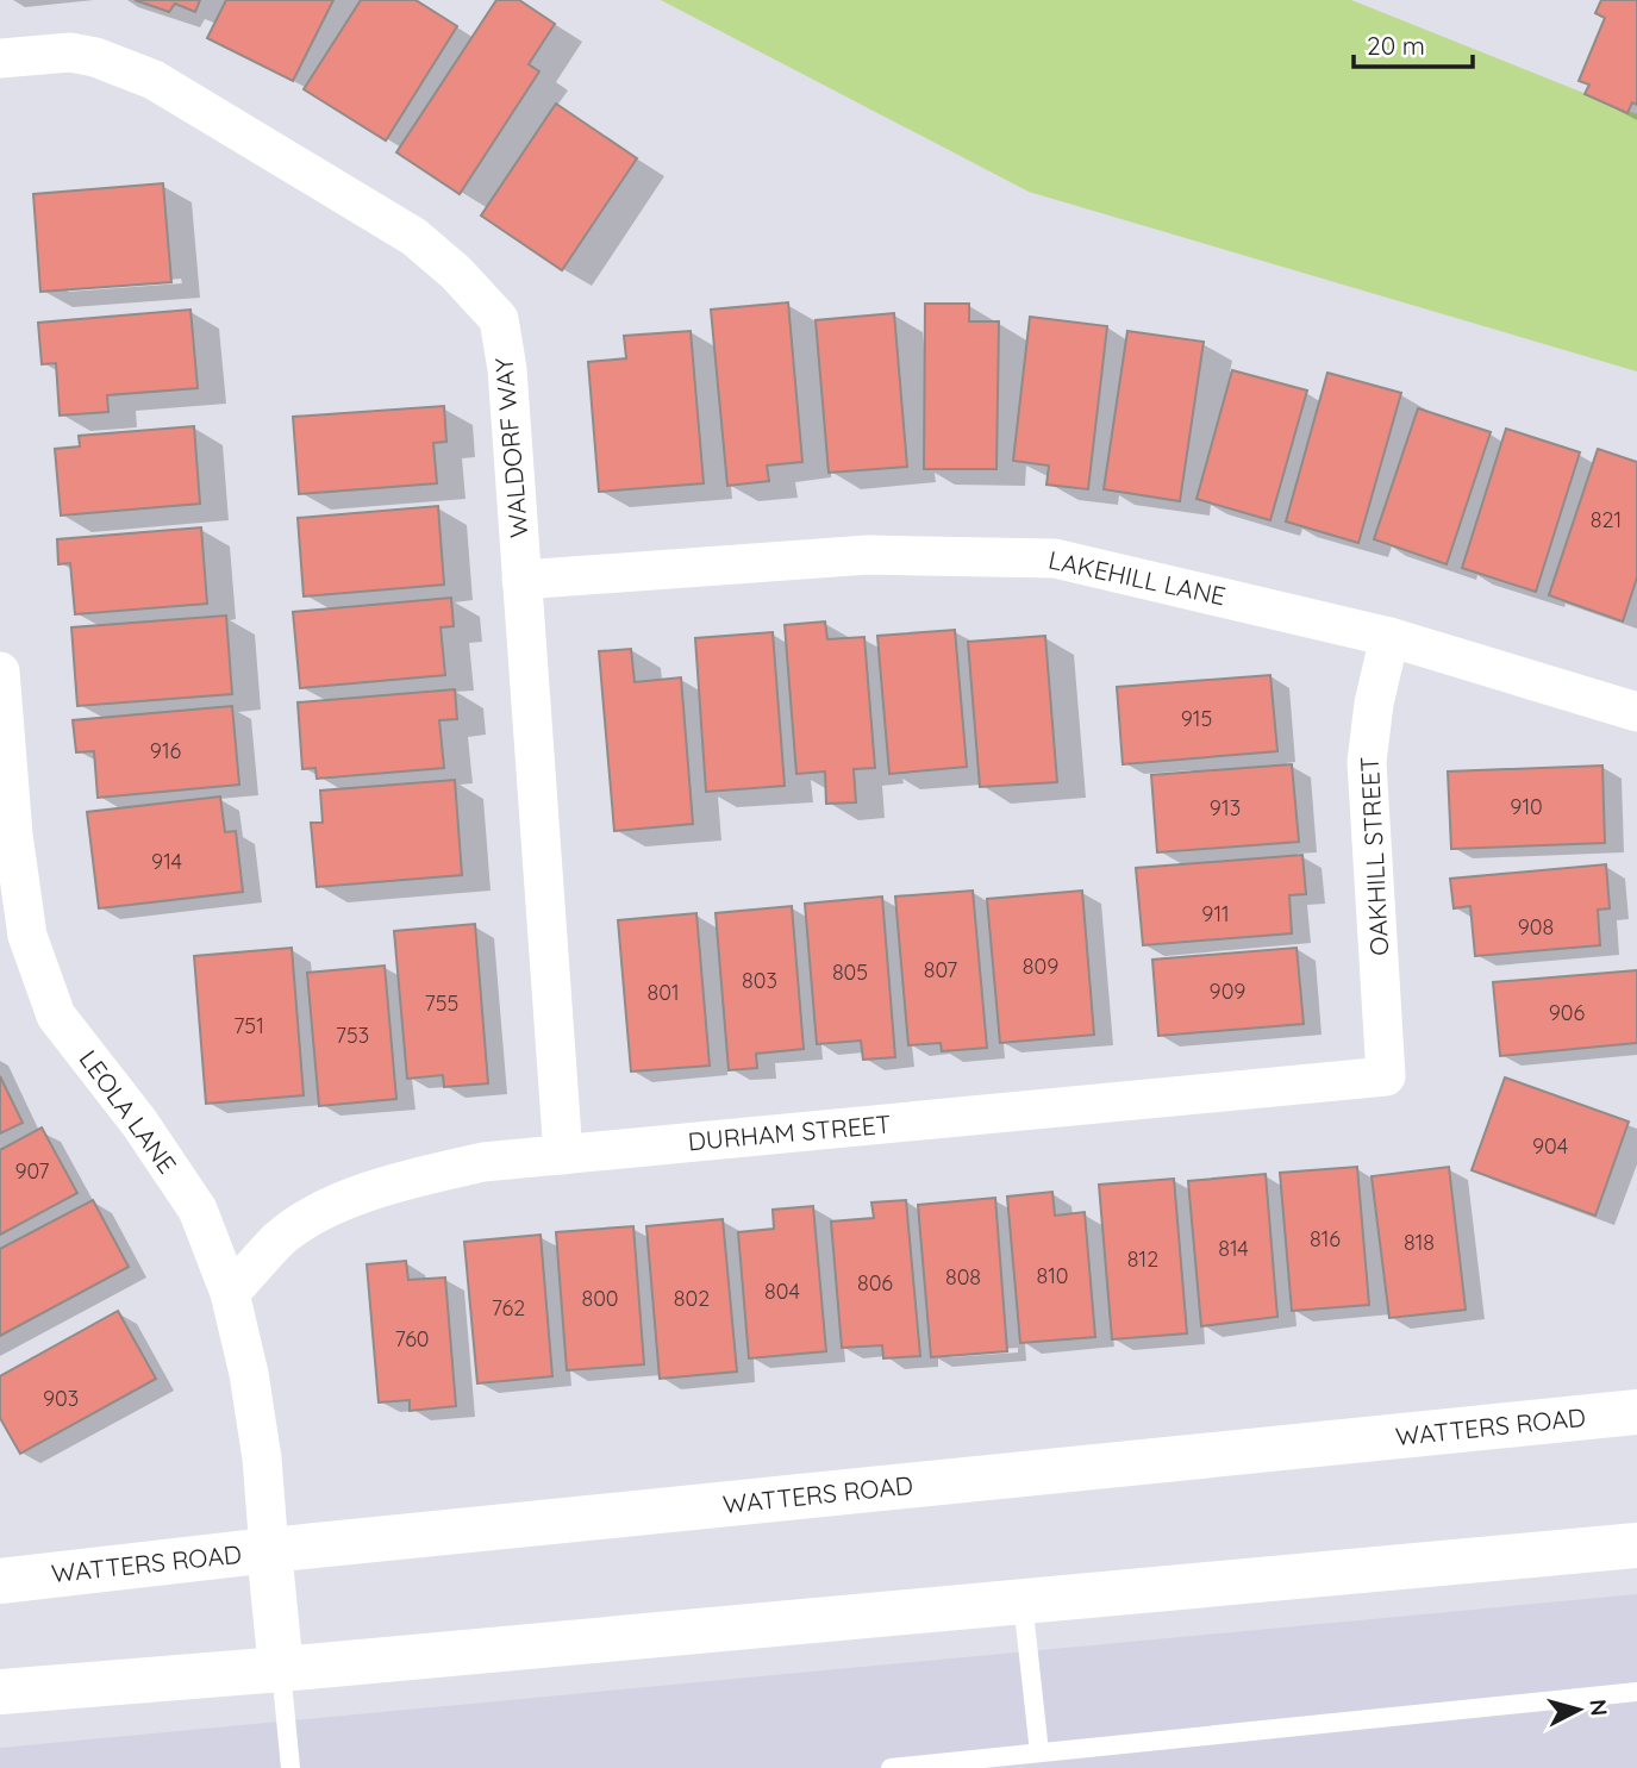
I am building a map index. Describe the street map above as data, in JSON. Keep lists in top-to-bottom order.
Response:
{
  "streets": {
    "main road": ["WATTERS ROAD"],
    "street": [
      "WALDORF WAY",
      "LAKEHILL LANE",
      "OAKHILL STREET",
      "LEOLA LANE",
      "DURHAM STREET"
    ]
  },
  "crossings": [
    ["WALDORF WAY", "LAKEHILL LANE"],
    ["WALDORF WAY", "DURHAM STREET"],
    ["LAKEHILL LANE", "OAKHILL STREET"],
    ["OAKHILL STREET", "DURHAM STREET"],
    ["LEOLA LANE", "DURHAM STREET"],
    ["LEOLA LANE", "WATTERS ROAD"]
  ],
  "house_numbers": [
    "821",
    "915",
    "916",
    "910",
    "913",
    "914",
    "911",
    "908",
    "809",
    "807",
    "805",
    "803",
    "909",
    "801",
    "755",
    "906",
    "751",
    "753",
    "904",
    "907",
    "816",
    "818",
    "814",
    "812",
    "810",
    "808",
    "806",
    "804",
    "800",
    "802",
    "762",
    "760",
    "903"
  ],
  "scale_bar": "20 m",
  "north": "right"
}
